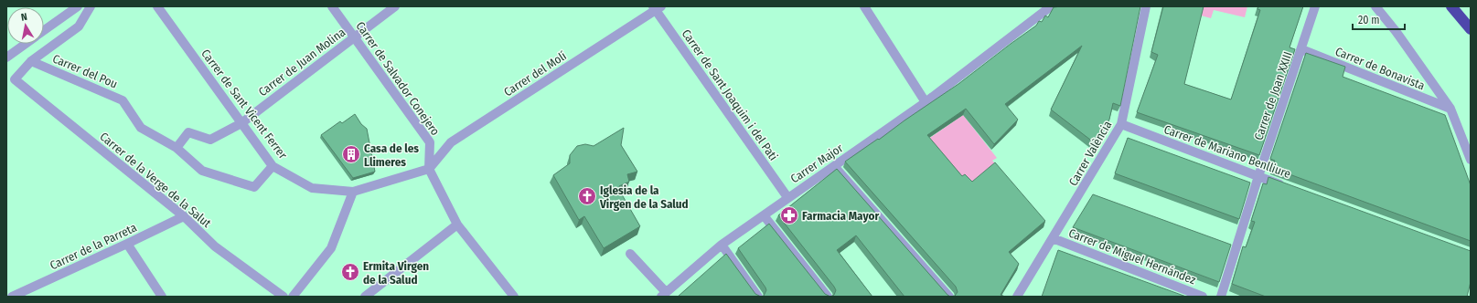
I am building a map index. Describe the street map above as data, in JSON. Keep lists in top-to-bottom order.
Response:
{
  "streets": {
    "street": [
      "Carrer de Juan Molina",
      "Carrer de Bonavista",
      "Carrer del Pou",
      "Carrer del Molí",
      "Carrer de Salvador Conejero",
      "Carrer de Sant Joaquim i del Pati",
      "Carrer de Joan XXIII",
      "Carrer de Sant Vicent Ferrer",
      "Carrer de Mariano Benlliure",
      "Carrer València",
      "Carrer Major",
      "Carrer de la Verge de la Salut",
      "Carrer de la Parreta",
      "Carrer de Miguel Hernández"
    ]
  },
  "crossings": [
    ["Carrer de Juan Molina", "Carrer de Salvador Conejero"],
    ["Carrer de Juan Molina", "Carrer de Sant Vicent Ferrer"],
    ["Carrer de Bonavista", "Carrer de Joan XXIII"],
    ["Carrer del Pou", "Carrer de Sant Vicent Ferrer"],
    ["Carrer del Pou", "Carrer de la Verge de la Salut"],
    ["Carrer del Molí", "Carrer de Salvador Conejero"],
    ["Carrer del Molí", "Carrer de Sant Joaquim i del Pati"],
    ["Carrer de Sant Joaquim i del Pati", "Carrer Major"],
    ["Carrer de Joan XXIII", "Carrer de Mariano Benlliure"],
    ["Carrer de Mariano Benlliure", "Carrer València"],
    ["Carrer València", "Carrer de Miguel Hernández"],
    ["Carrer de la Verge de la Salut", "Carrer de la Parreta"]
  ],
  "places": {
    "building": ["Casa de les Llimeres"],
    "church": ["Iglesia de la Virgen de la Salud", "Ermita Virgen de la Salud"],
    "pharmacy": ["Farmacia Mayor"]
  },
  "scale_bar": "20 m",
  "north": "top"
}
